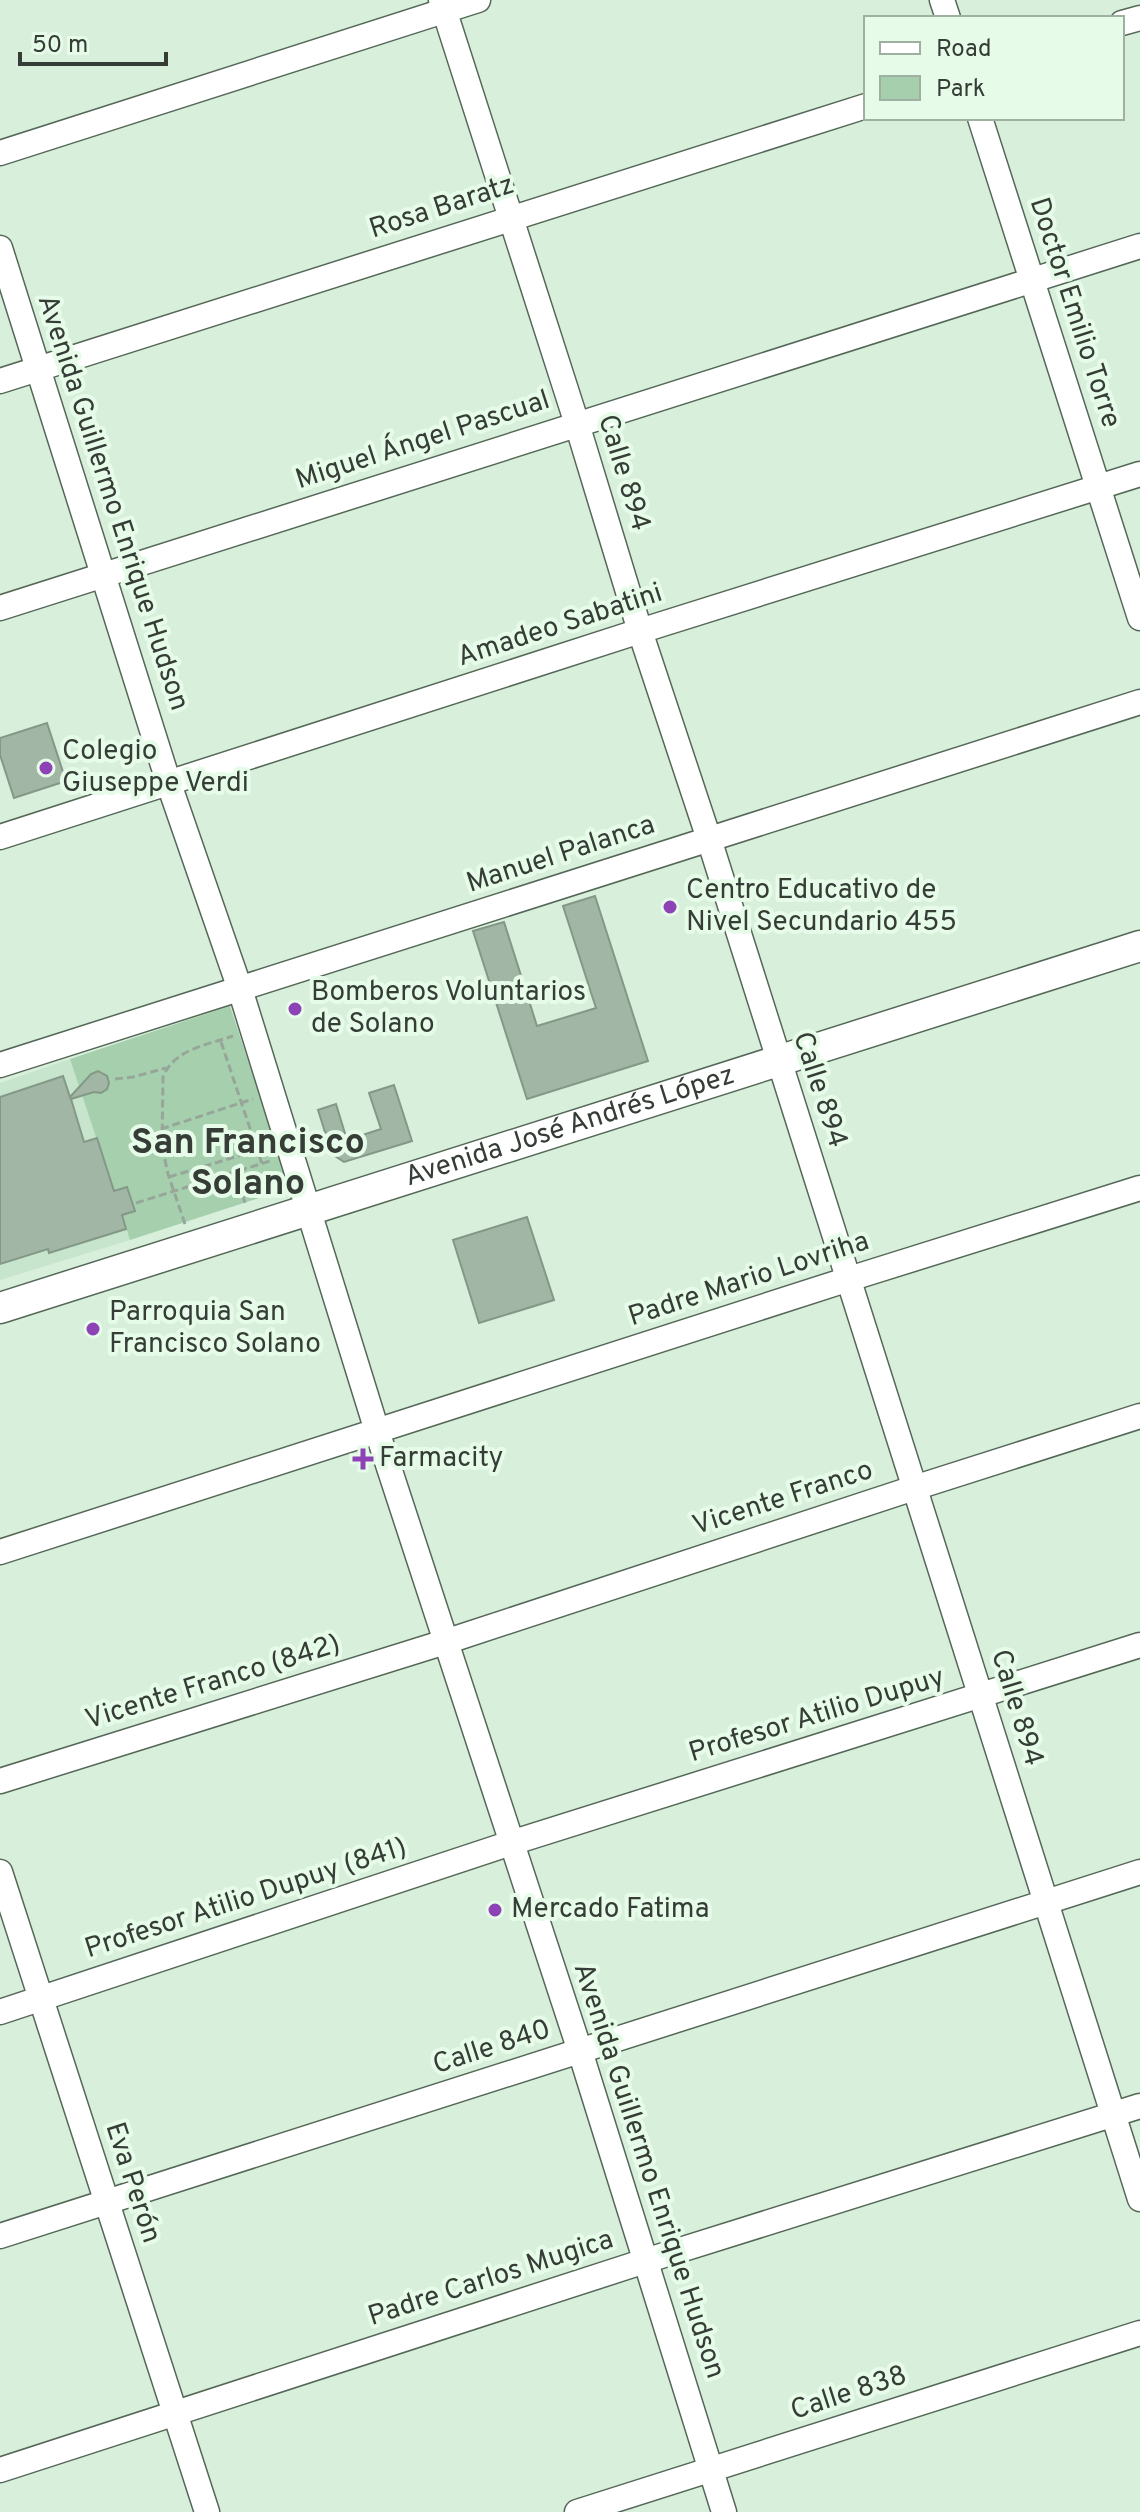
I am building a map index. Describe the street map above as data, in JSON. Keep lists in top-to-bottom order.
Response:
{
  "streets": {
    "main road": ["Avenida José Andrés López"],
    "street": [
      "Rosa Baratz",
      "Doctor Emilio Torre",
      "Miguel Ángel Pascual",
      "Calle 894",
      "Avenida Guillermo Enrique Hudson",
      "Amadeo Sabatini",
      "Manuel Palanca",
      "Padre Mario Lovriha",
      "Vicente Franco",
      "Vicente Franco (842)",
      "Profesor Atilio Dupuy",
      "Profesor Atilio Dupuy (841)",
      "Calle 840",
      "Eva Perón",
      "Padre Carlos Mugica",
      "Calle 838"
    ]
  },
  "crossings": [
    ["Rosa Baratz", "Calle 894"],
    ["Rosa Baratz", "Avenida Guillermo Enrique Hudson"],
    ["Doctor Emilio Torre", "Miguel Ángel Pascual"],
    ["Doctor Emilio Torre", "Amadeo Sabatini"],
    ["Miguel Ángel Pascual", "Calle 894"],
    ["Miguel Ángel Pascual", "Avenida Guillermo Enrique Hudson"],
    ["Calle 894", "Amadeo Sabatini"],
    ["Calle 894", "Manuel Palanca"],
    ["Calle 894", "Avenida José Andrés López"],
    ["Calle 894", "Padre Mario Lovriha"],
    ["Calle 894", "Vicente Franco"],
    ["Calle 894", "Profesor Atilio Dupuy"],
    ["Calle 894", "Calle 840"],
    ["Calle 894", "Padre Carlos Mugica"],
    ["Avenida Guillermo Enrique Hudson", "Amadeo Sabatini"],
    ["Avenida Guillermo Enrique Hudson", "Manuel Palanca"],
    ["Avenida Guillermo Enrique Hudson", "Avenida José Andrés López"],
    ["Avenida Guillermo Enrique Hudson", "Padre Mario Lovriha"],
    ["Avenida Guillermo Enrique Hudson", "Vicente Franco"],
    ["Avenida Guillermo Enrique Hudson", "Vicente Franco (842)"],
    ["Avenida Guillermo Enrique Hudson", "Profesor Atilio Dupuy"],
    ["Avenida Guillermo Enrique Hudson", "Profesor Atilio Dupuy (841)"],
    ["Avenida Guillermo Enrique Hudson", "Calle 840"],
    ["Avenida Guillermo Enrique Hudson", "Padre Carlos Mugica"],
    ["Avenida Guillermo Enrique Hudson", "Calle 838"],
    ["Vicente Franco", "Vicente Franco (842)"],
    ["Profesor Atilio Dupuy", "Profesor Atilio Dupuy (841)"],
    ["Profesor Atilio Dupuy (841)", "Eva Perón"],
    ["Calle 840", "Eva Perón"],
    ["Eva Perón", "Padre Carlos Mugica"]
  ],
  "districts": ["San Francisco Solano"],
  "places": {
    "other": [
      "Colegio Giuseppe Verdi",
      "Centro Educativo de Nivel Secundario 455",
      "Bomberos Voluntarios de Solano",
      "Parroquia San Francisco Solano",
      "Mercado Fatima"
    ],
    "health": ["Farmacity"]
  },
  "legend": ["Road", "Park"],
  "scale_bar": "50 m"
}
